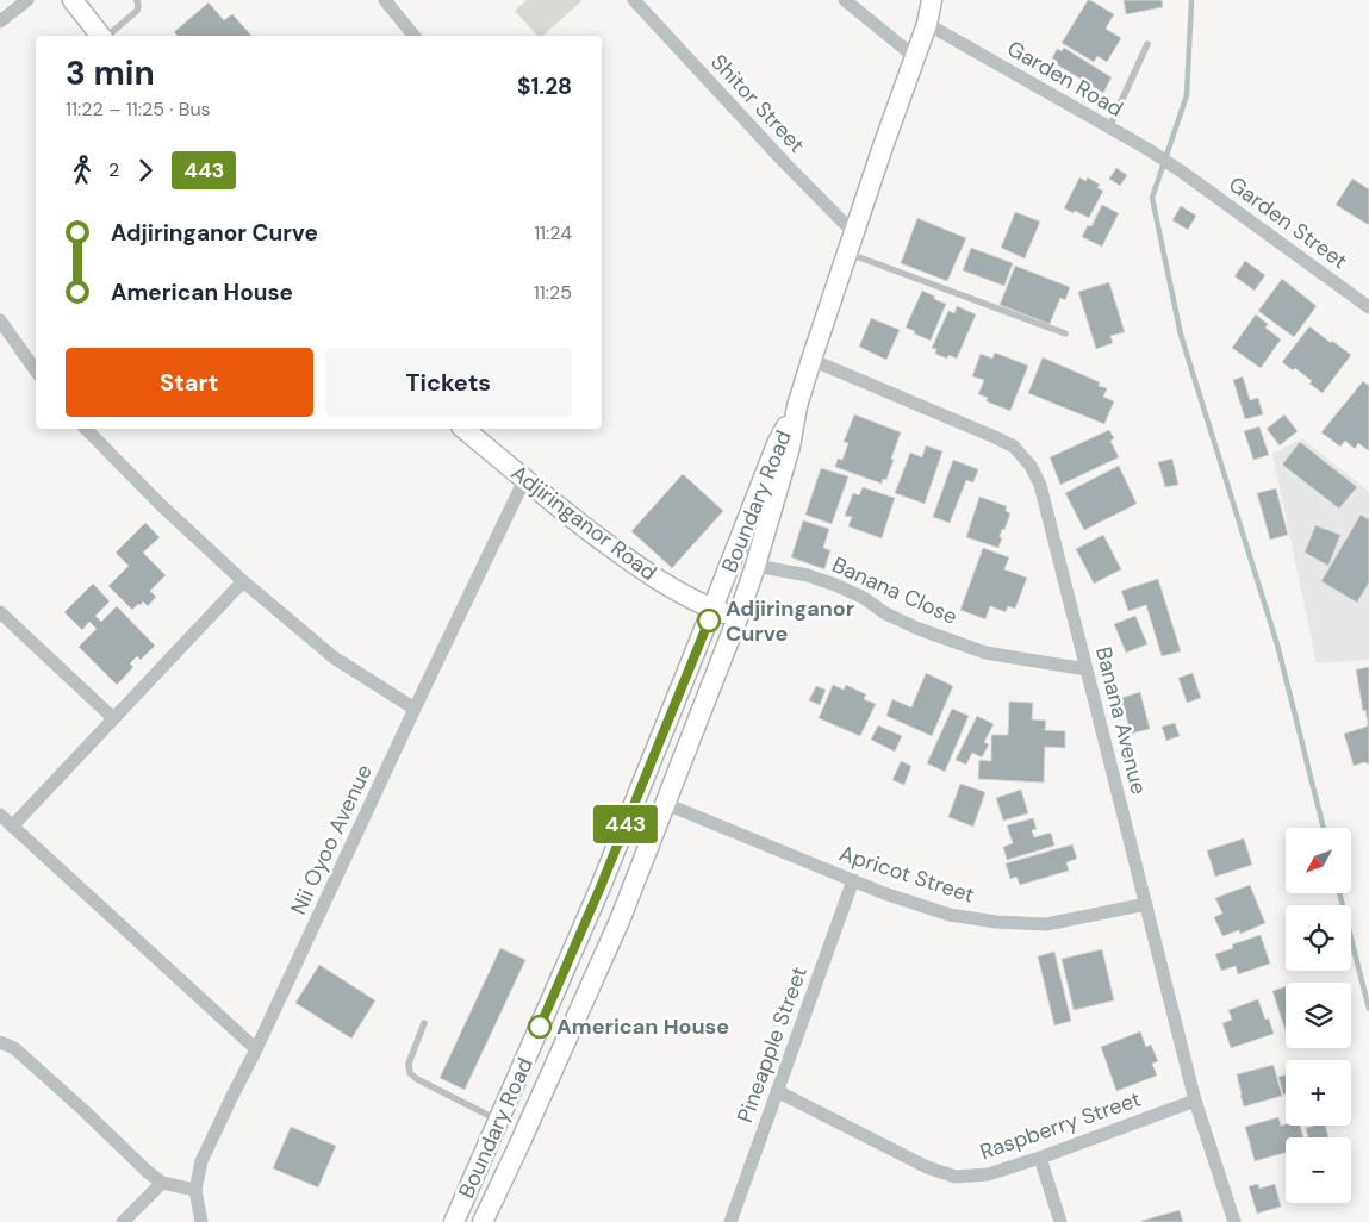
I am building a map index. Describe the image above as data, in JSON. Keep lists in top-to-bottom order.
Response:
{
  "streets": {
    "main road": ["Boundary Road", "Adjiringanor Road"],
    "street": [
      "Garden Road",
      "Shitor Street",
      "Garden Street",
      "Banana Close",
      "Banana Avenue",
      "Nii Oyoo Avenue",
      "Apricot Street",
      "Pineapple Street",
      "Raspberry Street"
    ]
  },
  "crossings": [
    ["Garden Road", "Garden Street"],
    ["Garden Road", "Boundary Road"],
    ["Shitor Street", "Boundary Road"],
    ["Boundary Road", "Adjiringanor Road"],
    ["Boundary Road", "Banana Close"],
    ["Boundary Road", "Banana Avenue"],
    ["Boundary Road", "Apricot Street"],
    ["Adjiringanor Road", "Nii Oyoo Avenue"],
    ["Banana Close", "Banana Avenue"],
    ["Banana Avenue", "Apricot Street"],
    ["Banana Avenue", "Raspberry Street"],
    ["Apricot Street", "Pineapple Street"],
    ["Pineapple Street", "Raspberry Street"]
  ],
  "places": ["Adjiringanor Curve", "American House"],
  "lines": ["bus line 443"],
  "north": "bottom left",
  "page": {
    "on_map": "443",
    "heading": ["3 min", "11:22 – 11:25 · Bus", "$1.28"],
    "legs": ["2", "443"],
    "list": [
      {
        "name": "Adjiringanor Curve",
        "value": "11:24"
      },
      {
        "name": "American House",
        "value": "11:25"
      }
    ],
    "buttons": ["Start", "Tickets"],
    "map_buttons": ["+", "−"]
  }
}
